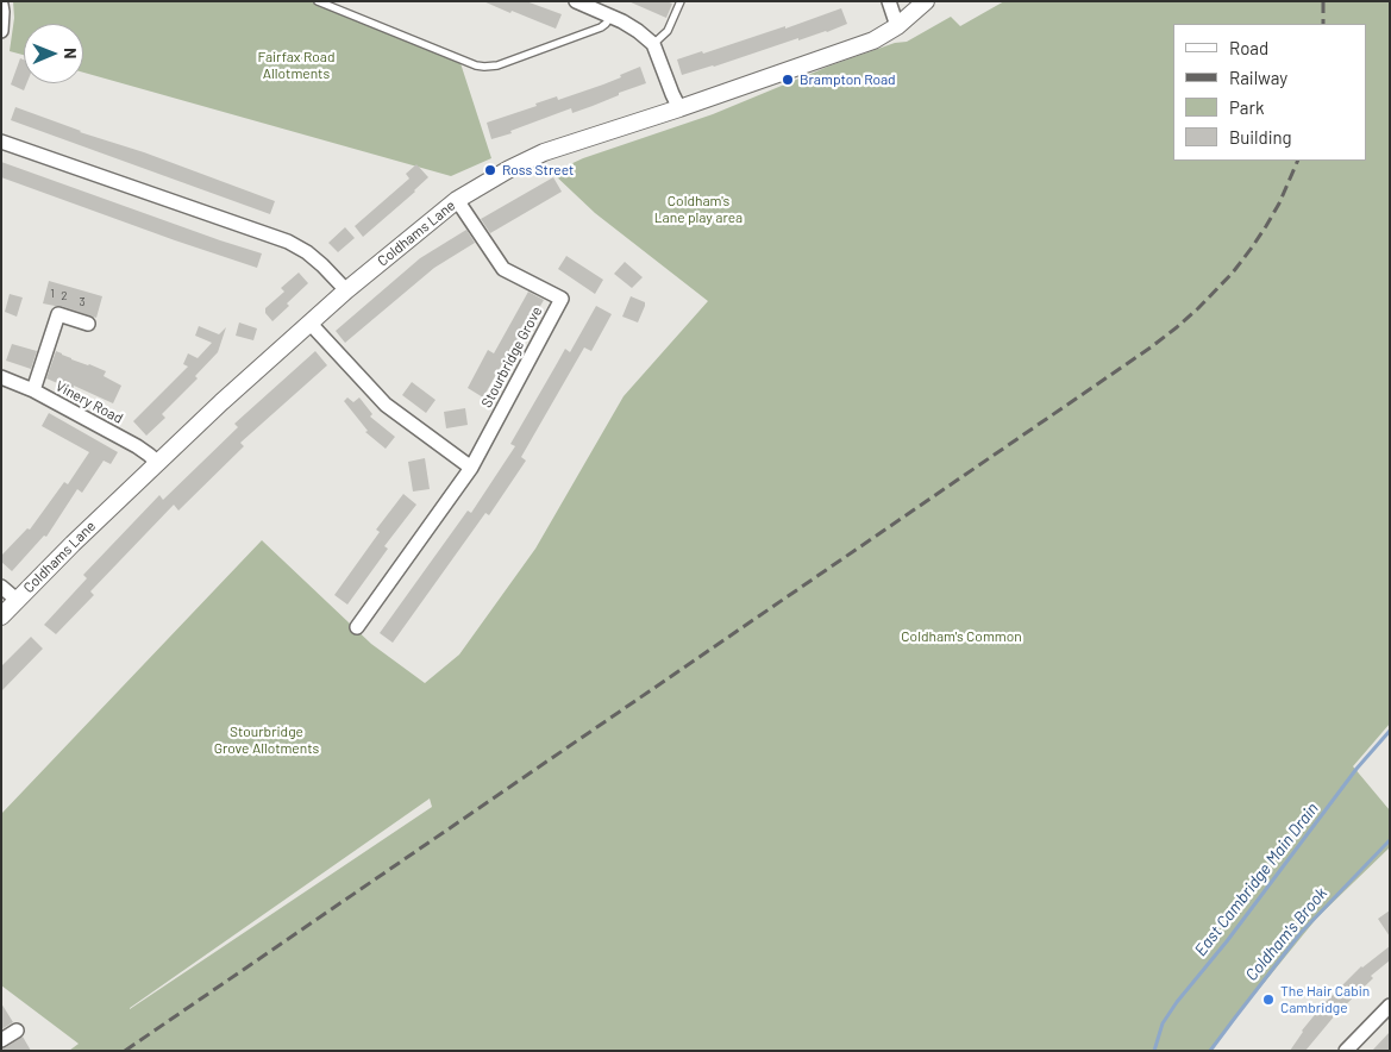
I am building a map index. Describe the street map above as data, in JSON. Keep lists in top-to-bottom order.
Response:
{
  "streets": {
    "street": ["Coldhams Lane", "Stourbridge Grove", "Vinery Road"]
  },
  "crossings": [
    ["Coldhams Lane", "Stourbridge Grove"],
    ["Coldhams Lane", "Vinery Road"]
  ],
  "water": ["East Cambridge Main Drain", "Coldham's Brook"],
  "parks": [
    "Fairfax Road Allotments",
    "Coldham's Lane play area",
    "Coldham's Common",
    "Stourbridge Grove Allotments"
  ],
  "places": ["Brampton Road", "Ross Street", "The Hair Cabin Cambridge"],
  "house_numbers": ["1", "2", "3"],
  "legend": [
    "Road",
    "Railway",
    "Park",
    "Building"
  ],
  "north": "right"
}
